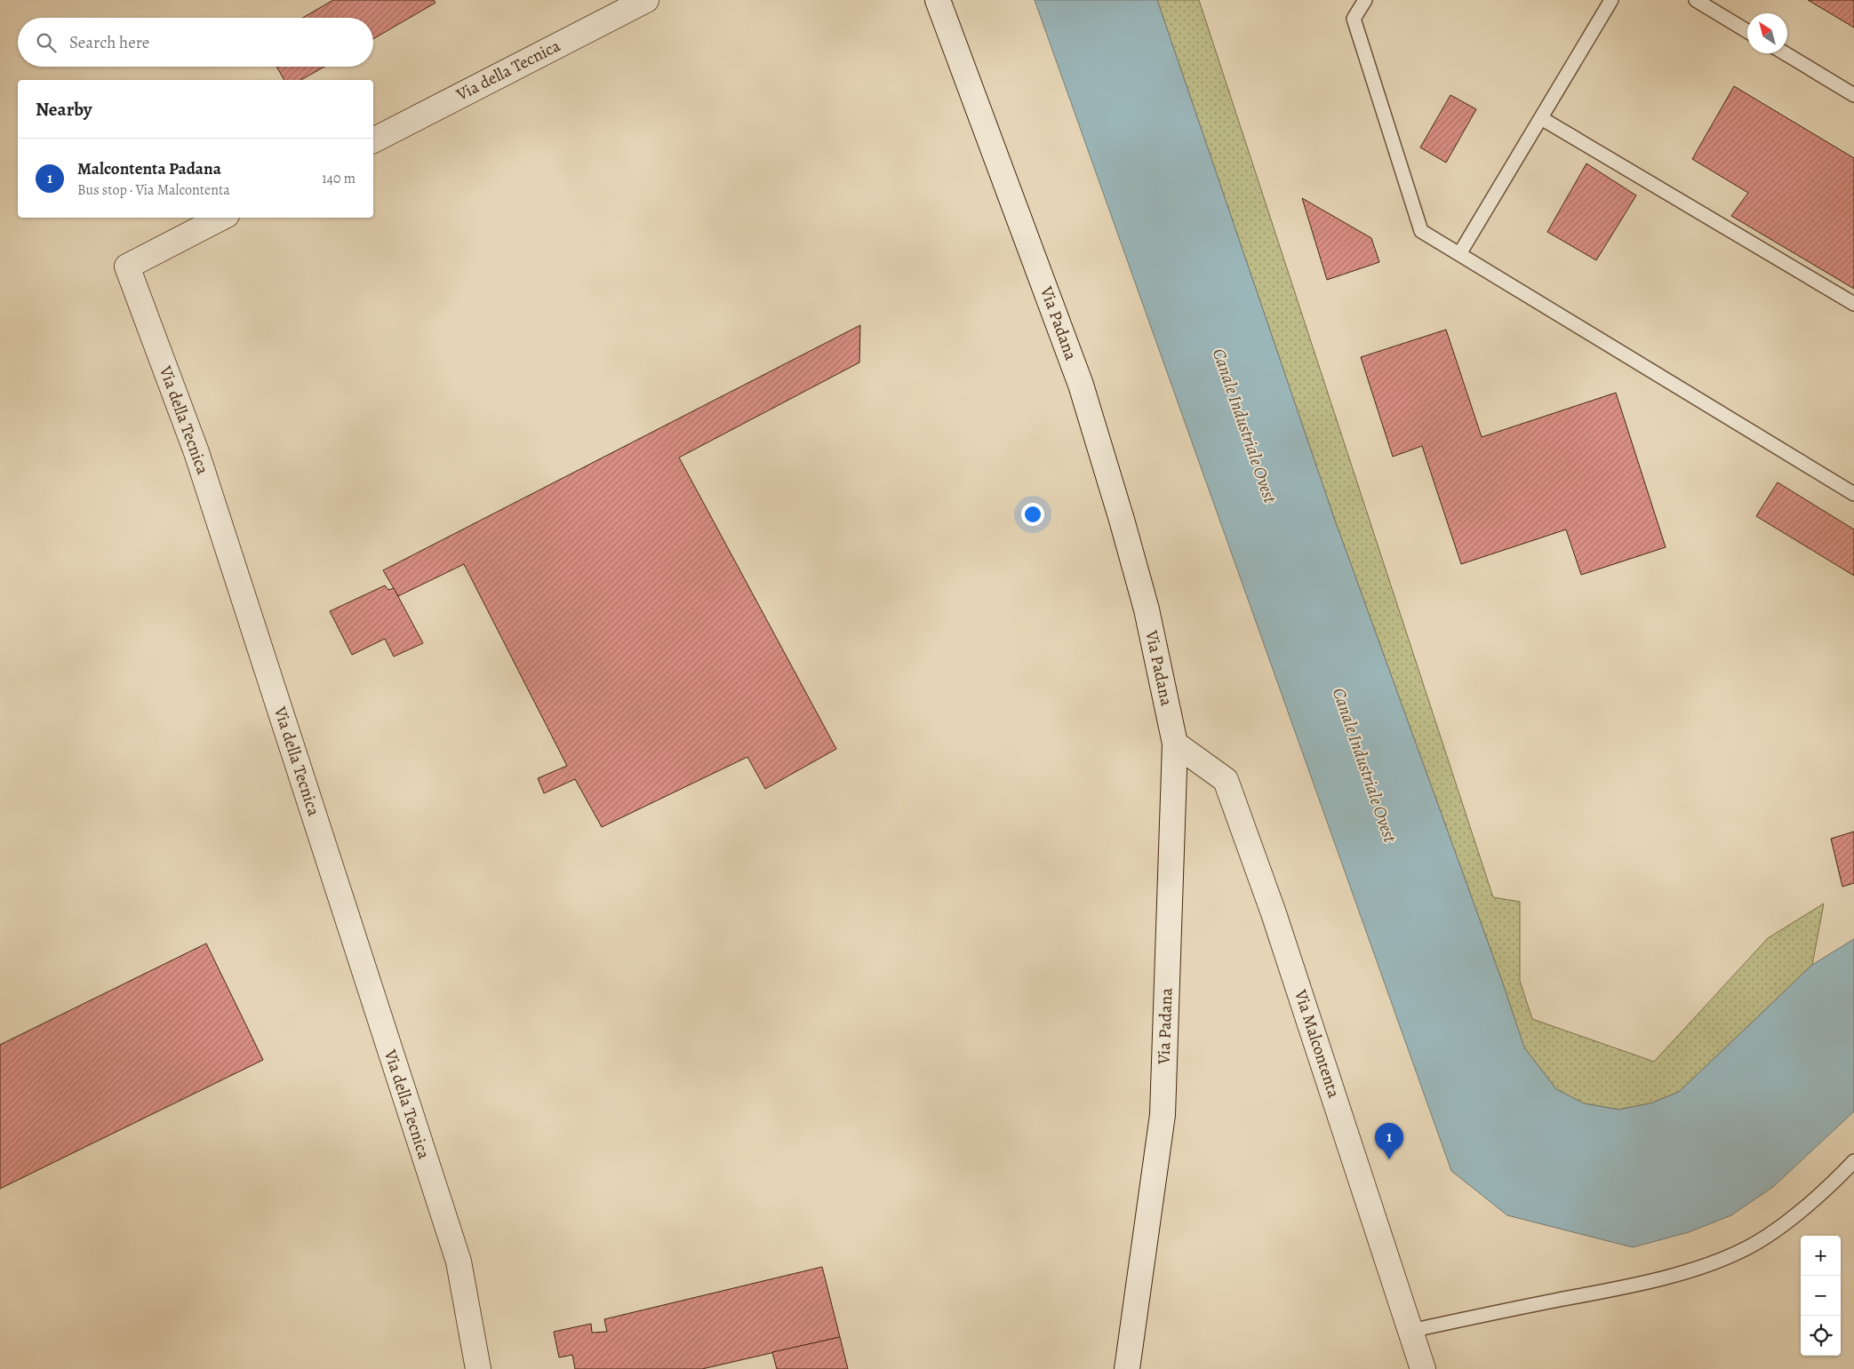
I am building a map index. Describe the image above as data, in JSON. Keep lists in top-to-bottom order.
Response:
{
  "streets": {
    "street": ["Via della Tecnica", "Via Padana", "Via Malcontenta"]
  },
  "crossings": [
    ["Via Padana", "Via Malcontenta"]
  ],
  "water": ["Canale Industriale Ovest"],
  "north": "top left",
  "page": {
    "search": "Search here",
    "heading": "Nearby",
    "list": [
      {
        "mark": "1",
        "name": "Malcontenta Padana",
        "note": "Bus stop · Via Malcontenta",
        "value": "140 m"
      }
    ],
    "pins": "1",
    "map_buttons": ["+", "−"]
  }
}
